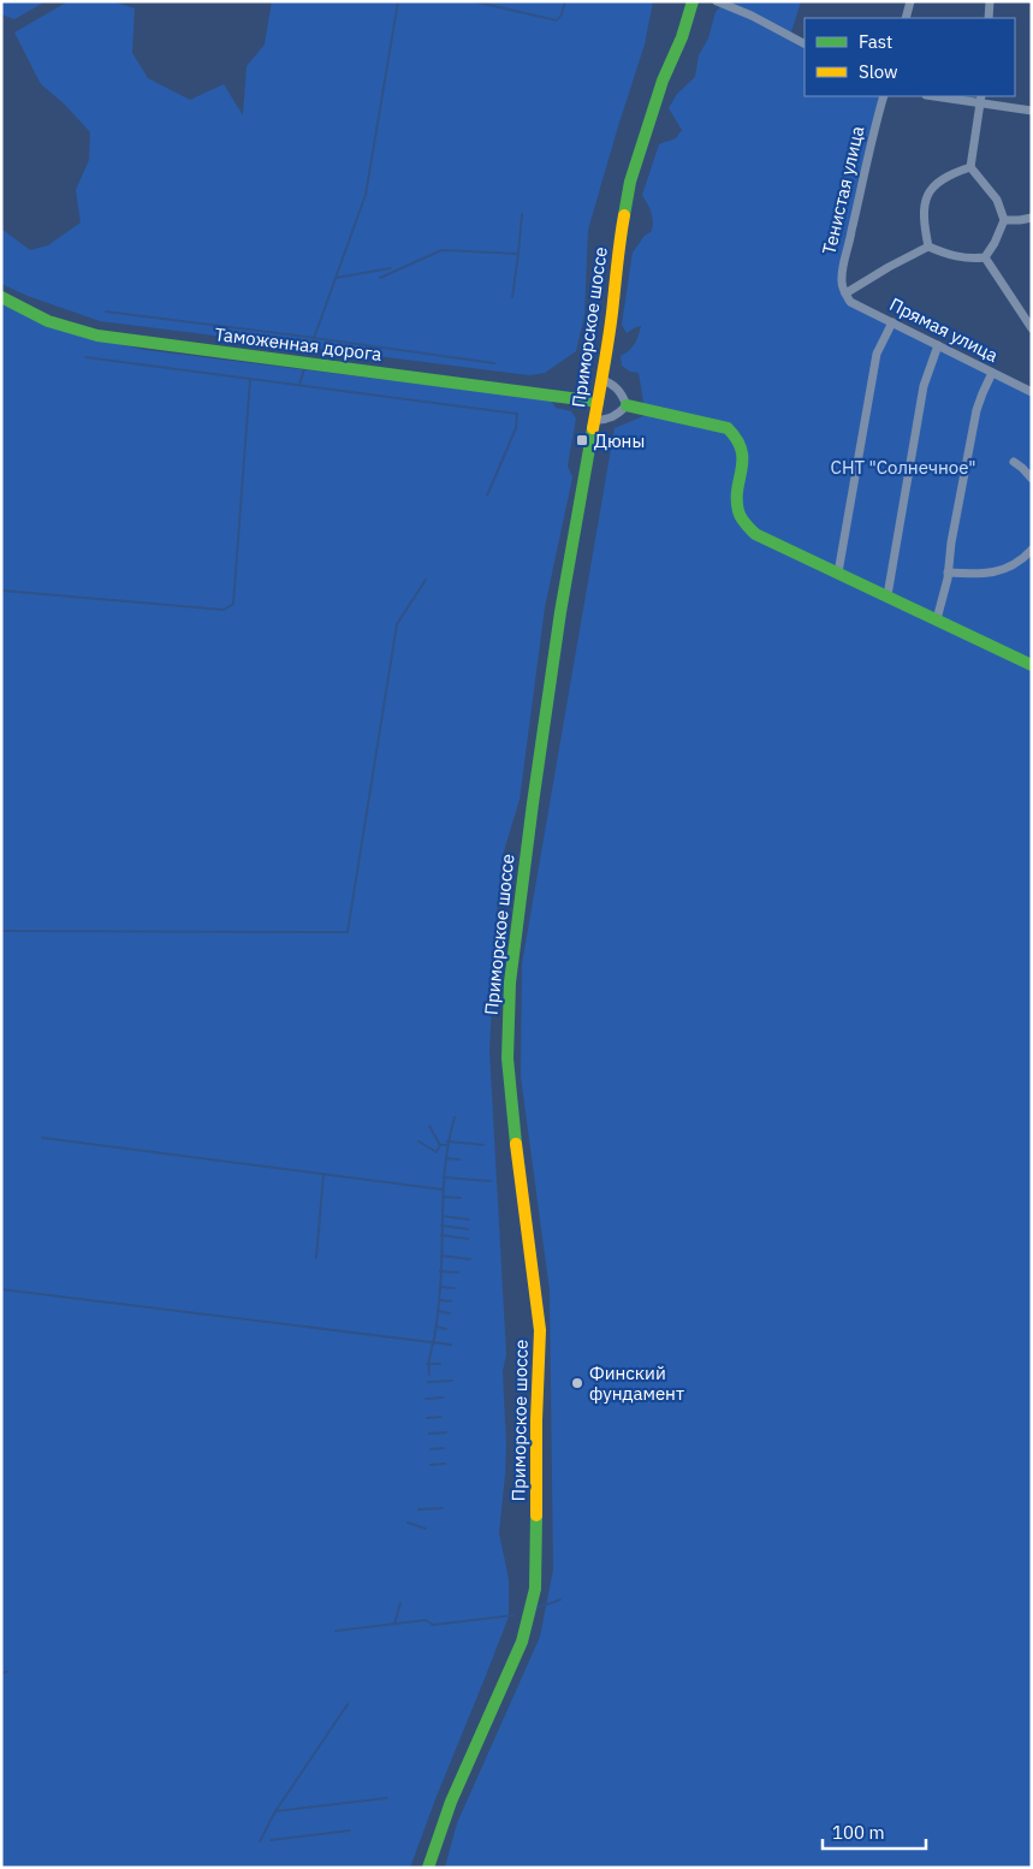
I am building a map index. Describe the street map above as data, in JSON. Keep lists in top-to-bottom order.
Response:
{
  "streets": {
    "main road": ["Приморское шоссе", "Таможенная дорога"],
    "street": ["Тенистая улица", "Прямая улица"]
  },
  "crossings": [
    ["Тенистая улица", "Прямая улица"],
    ["Приморское шоссе", "Таможенная дорога"]
  ],
  "parks": ["СНТ \"Солнечное\""],
  "places": {
    "transit": ["Дюны"],
    "other": ["Финский фундамент"]
  },
  "legend": ["Fast", "Slow"],
  "scale_bar": "100 m"
}
